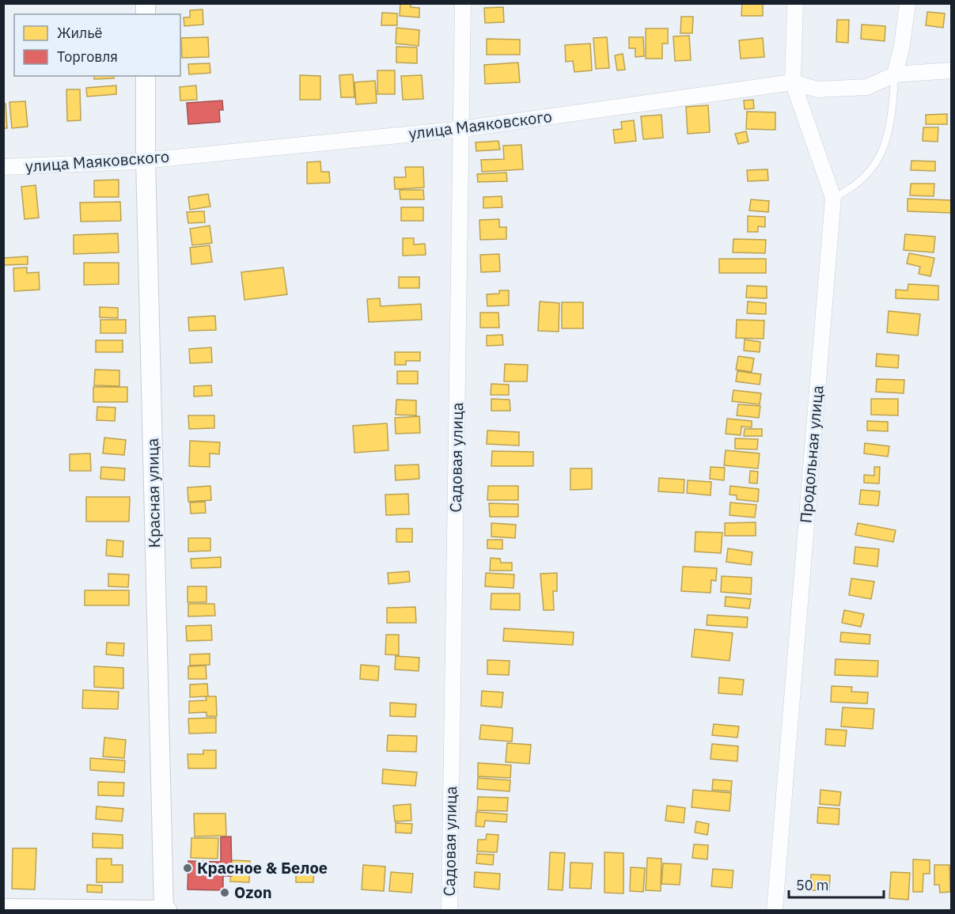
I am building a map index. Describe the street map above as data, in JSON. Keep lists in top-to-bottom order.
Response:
{
  "streets": {
    "street": [
      "улица Маяковского",
      "Продольная улица",
      "Садовая улица",
      "Красная улица"
    ]
  },
  "crossings": [
    ["улица Маяковского", "Продольная улица"],
    ["улица Маяковского", "Садовая улица"],
    ["улица Маяковского", "Красная улица"]
  ],
  "places": ["Красное & Белое", "Ozon"],
  "legend": ["Жильё", "Торговля"],
  "scale_bar": "50 m"
}
